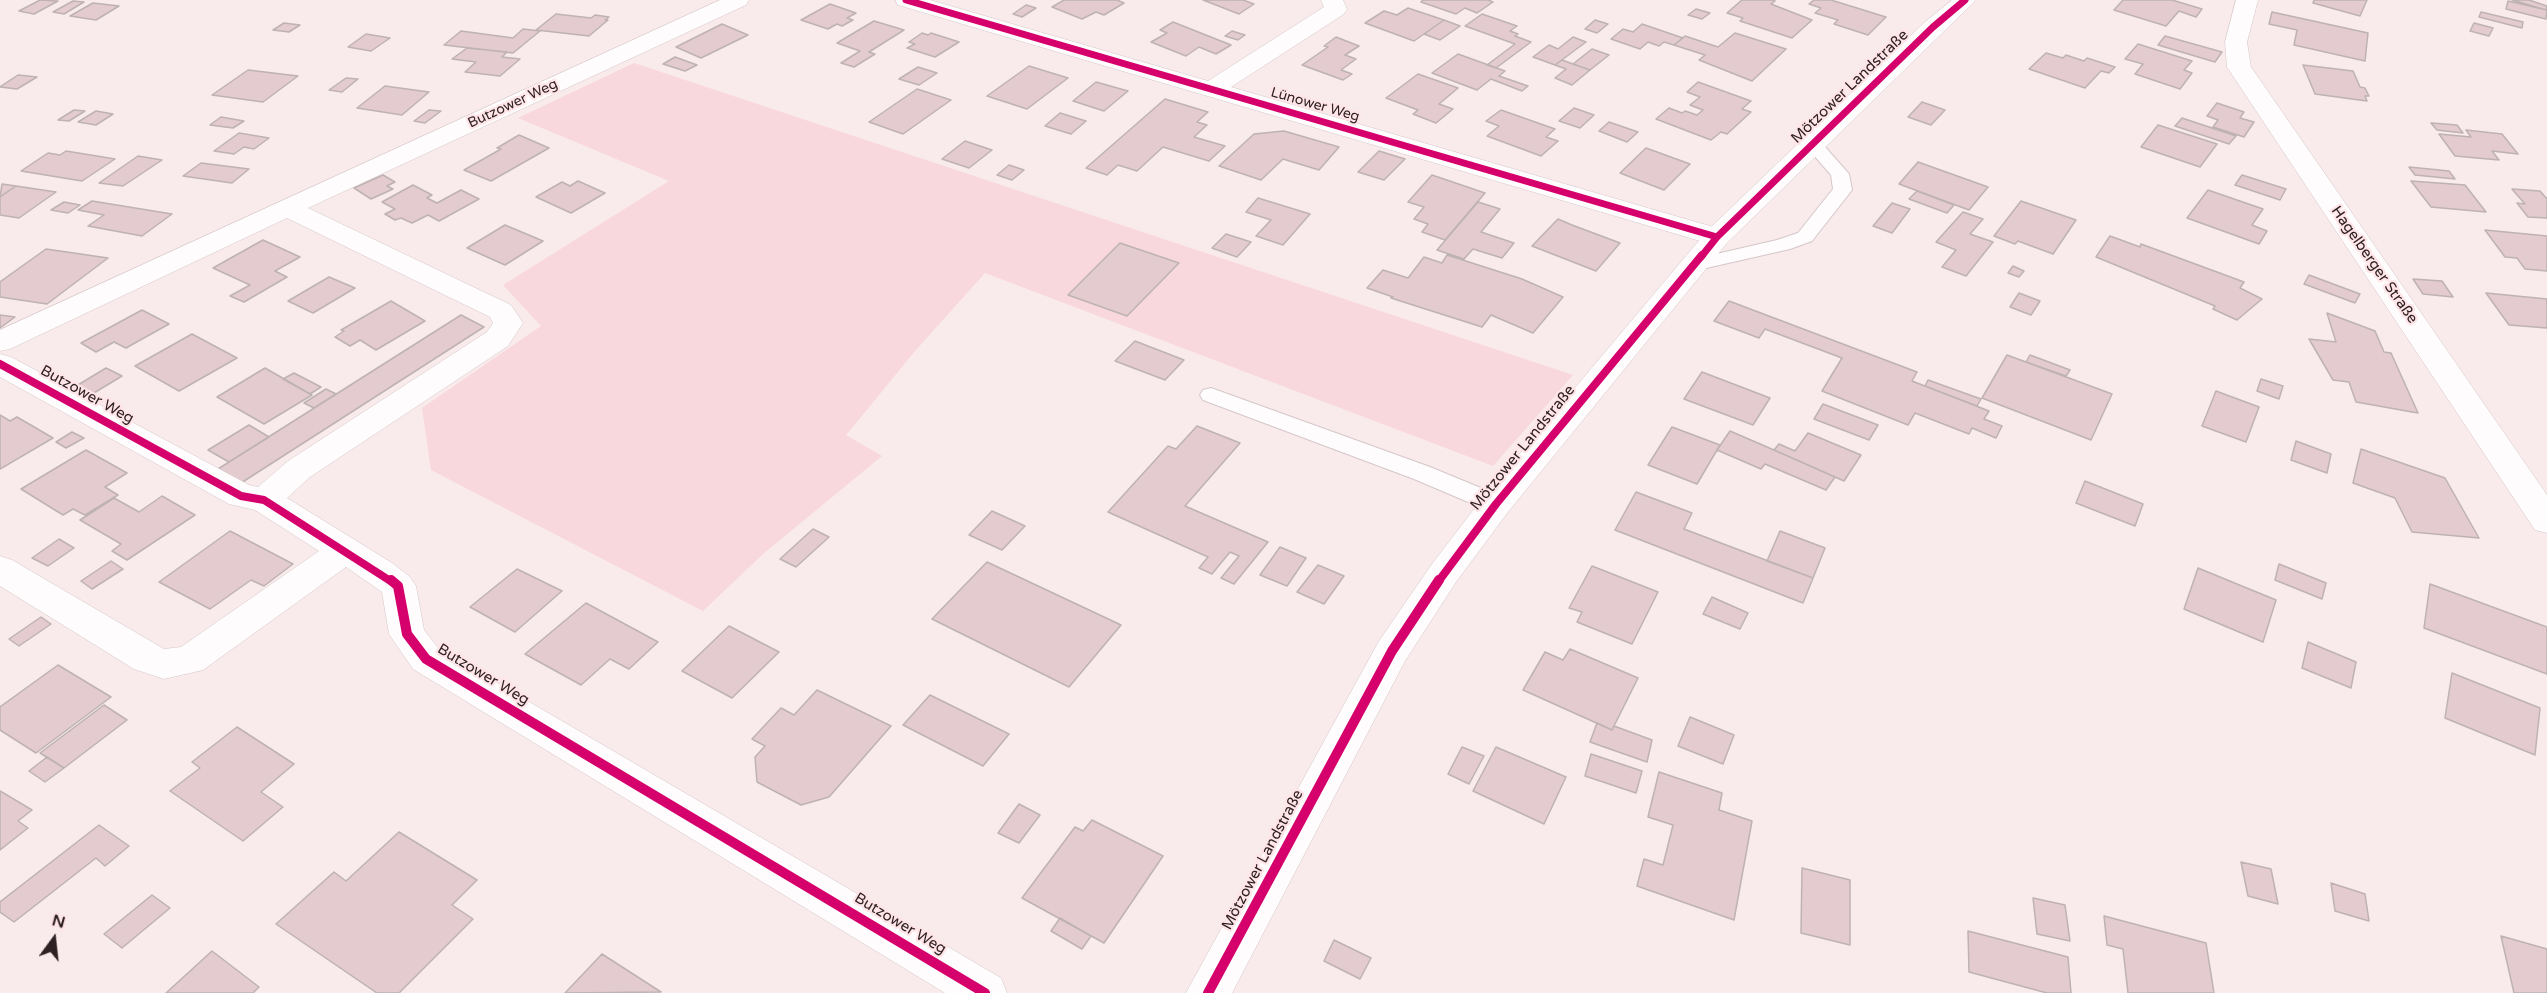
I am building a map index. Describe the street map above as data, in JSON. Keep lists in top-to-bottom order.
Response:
{
  "streets": {
    "street": [
      "Mötzower Landstraße",
      "Butzower Weg",
      "Lünower Weg",
      "Hagelberger Straße"
    ]
  },
  "crossings": [
    ["Mötzower Landstraße", "Lünower Weg"]
  ],
  "north": "top"
}
